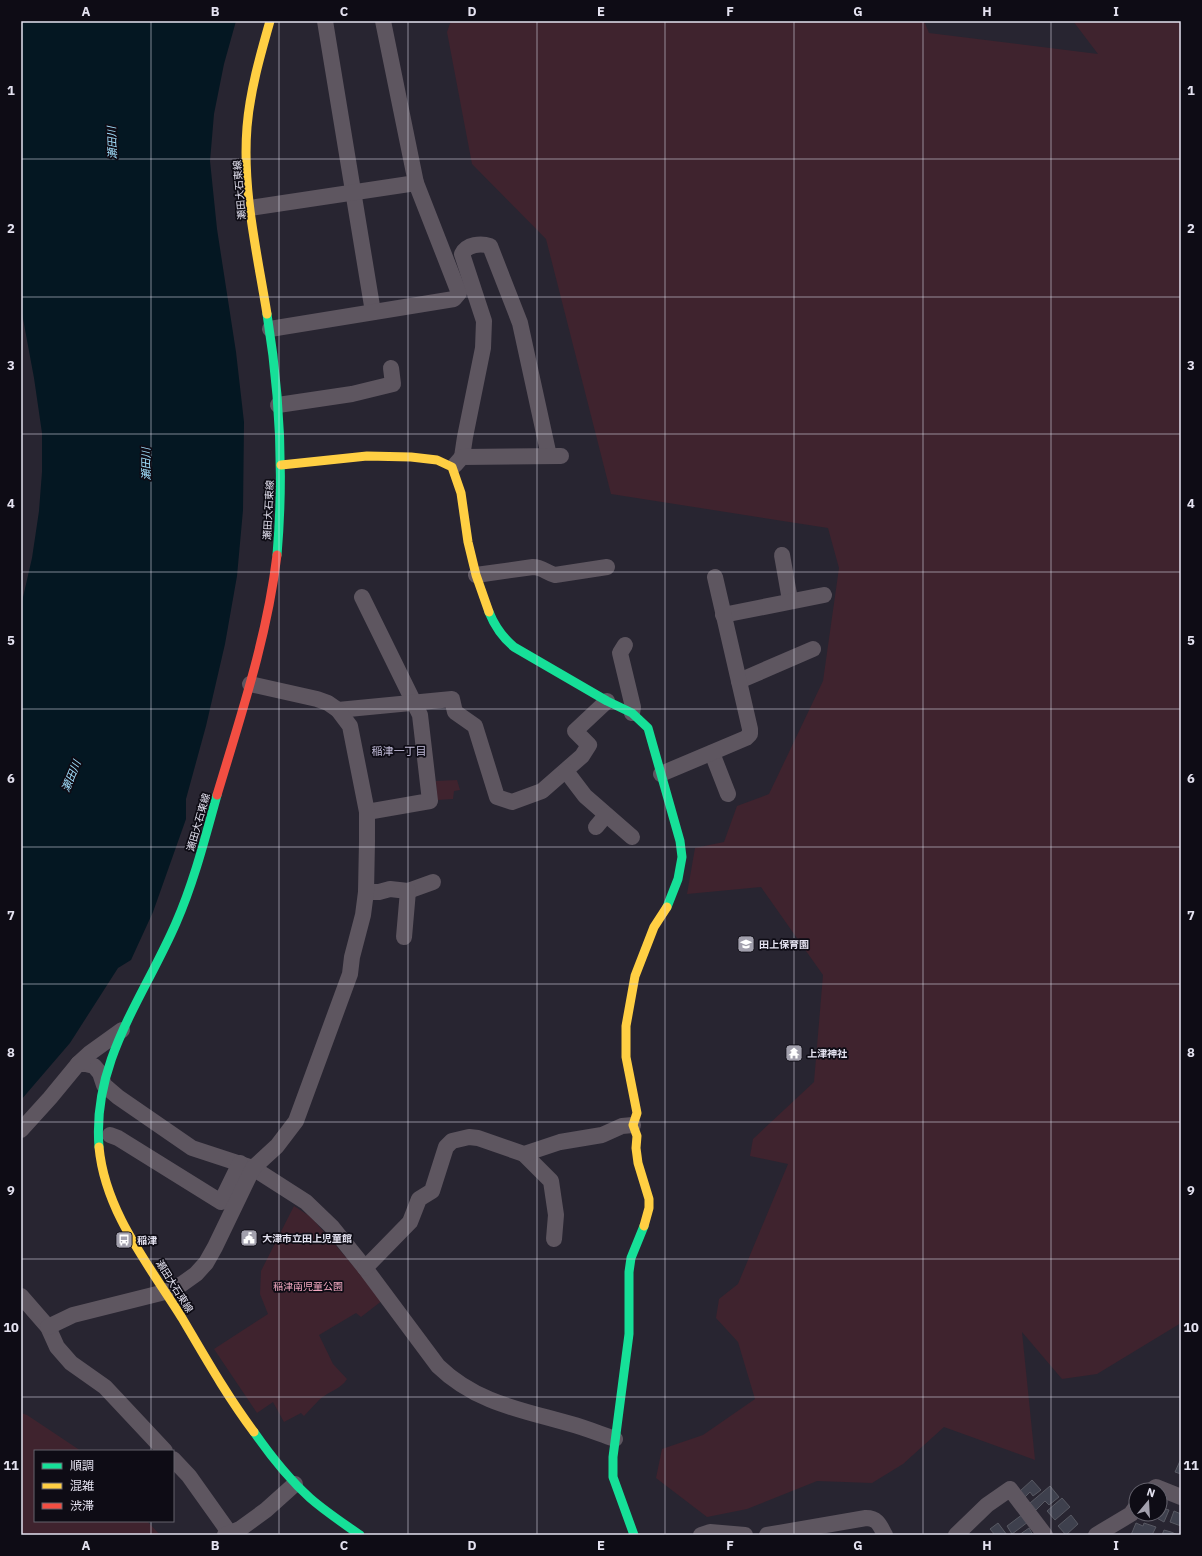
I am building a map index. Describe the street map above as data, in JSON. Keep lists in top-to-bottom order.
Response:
{
  "streets": {
    "main road": ["瀬田大石東線"]
  },
  "districts": ["稲津一丁目"],
  "water": ["瀬田川"],
  "parks": ["稲津南児童公園"],
  "places": {
    "school or university": ["田上保育園"],
    "temple": ["上津神社"],
    "public building": ["大津市立田上児童館"],
    "bus stop": ["稲津"]
  },
  "legend": ["順調", "混雑", "渋滞"],
  "north": "top",
  "grid": {
    "columns": [
      "A",
      "B",
      "C",
      "D",
      "E",
      "F",
      "G",
      "H",
      "I"
    ],
    "rows": [
      "1",
      "2",
      "3",
      "4",
      "5",
      "6",
      "7",
      "8",
      "9",
      "10",
      "11"
    ]
  }
}
